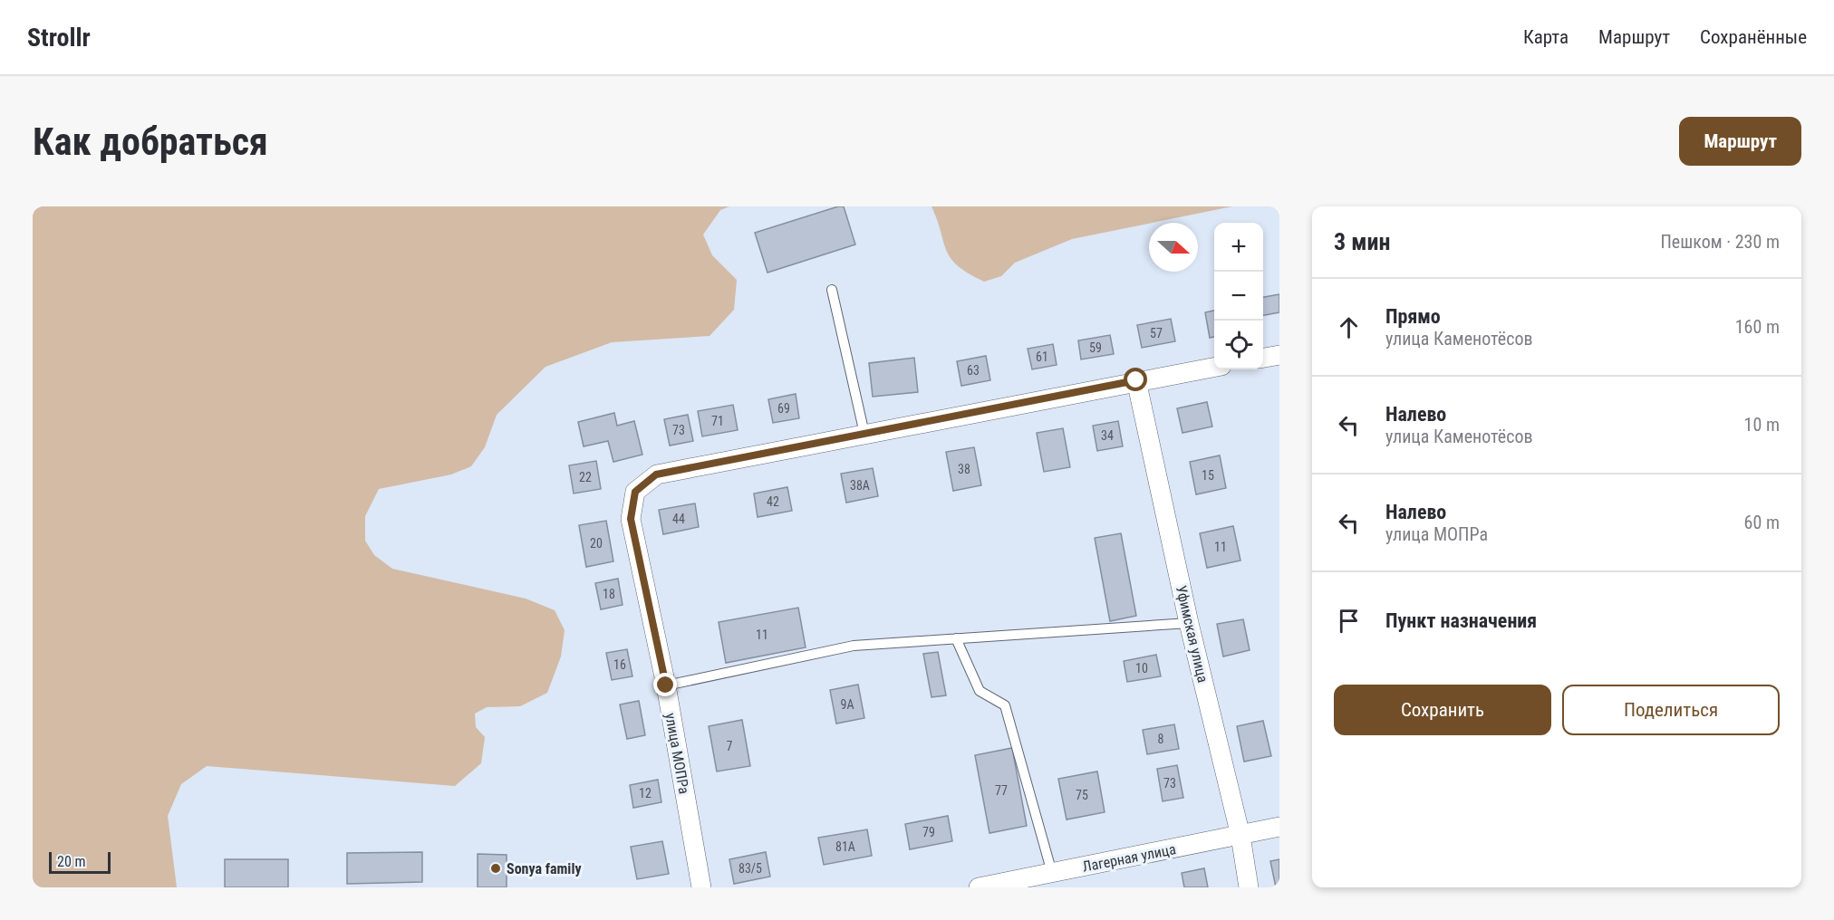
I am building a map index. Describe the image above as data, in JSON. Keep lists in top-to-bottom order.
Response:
{
  "streets": {
    "street": ["Уфимская улица", "улица МОПРа", "Лагерная улица"]
  },
  "crossings": [
    ["Уфимская улица", "Лагерная улица"]
  ],
  "places": ["Sonya family"],
  "house_numbers": [
    "57",
    "59",
    "61",
    "63",
    "69",
    "71",
    "73",
    "34",
    "38",
    "15",
    "22",
    "38А",
    "42",
    "44",
    "20",
    "11",
    "18",
    "11",
    "16",
    "10",
    "9А",
    "8",
    "7",
    "73",
    "77",
    "12",
    "75",
    "79",
    "81А",
    "83/5"
  ],
  "scale_bar": "20 m",
  "north": "right",
  "page": {
    "header": "Strollr",
    "nav": ["Карта", "Маршрут", "Сохранённые"],
    "buttons": [
      "Маршрут",
      ["Сохранить", "Поделиться"]
    ],
    "title": "Как добраться",
    "heading": ["3 мин", "Пешком · 230 m"],
    "map_buttons": ["+", "−"],
    "list": [
      ["Прямо", "улица Каменотёсов", "160 m"],
      ["Налево", "улица Каменотёсов", "10 m"],
      ["Налево", "улица МОПРа", "60 m"],
      "Пункт назначения"
    ],
    "scale": "20 m"
  }
}
